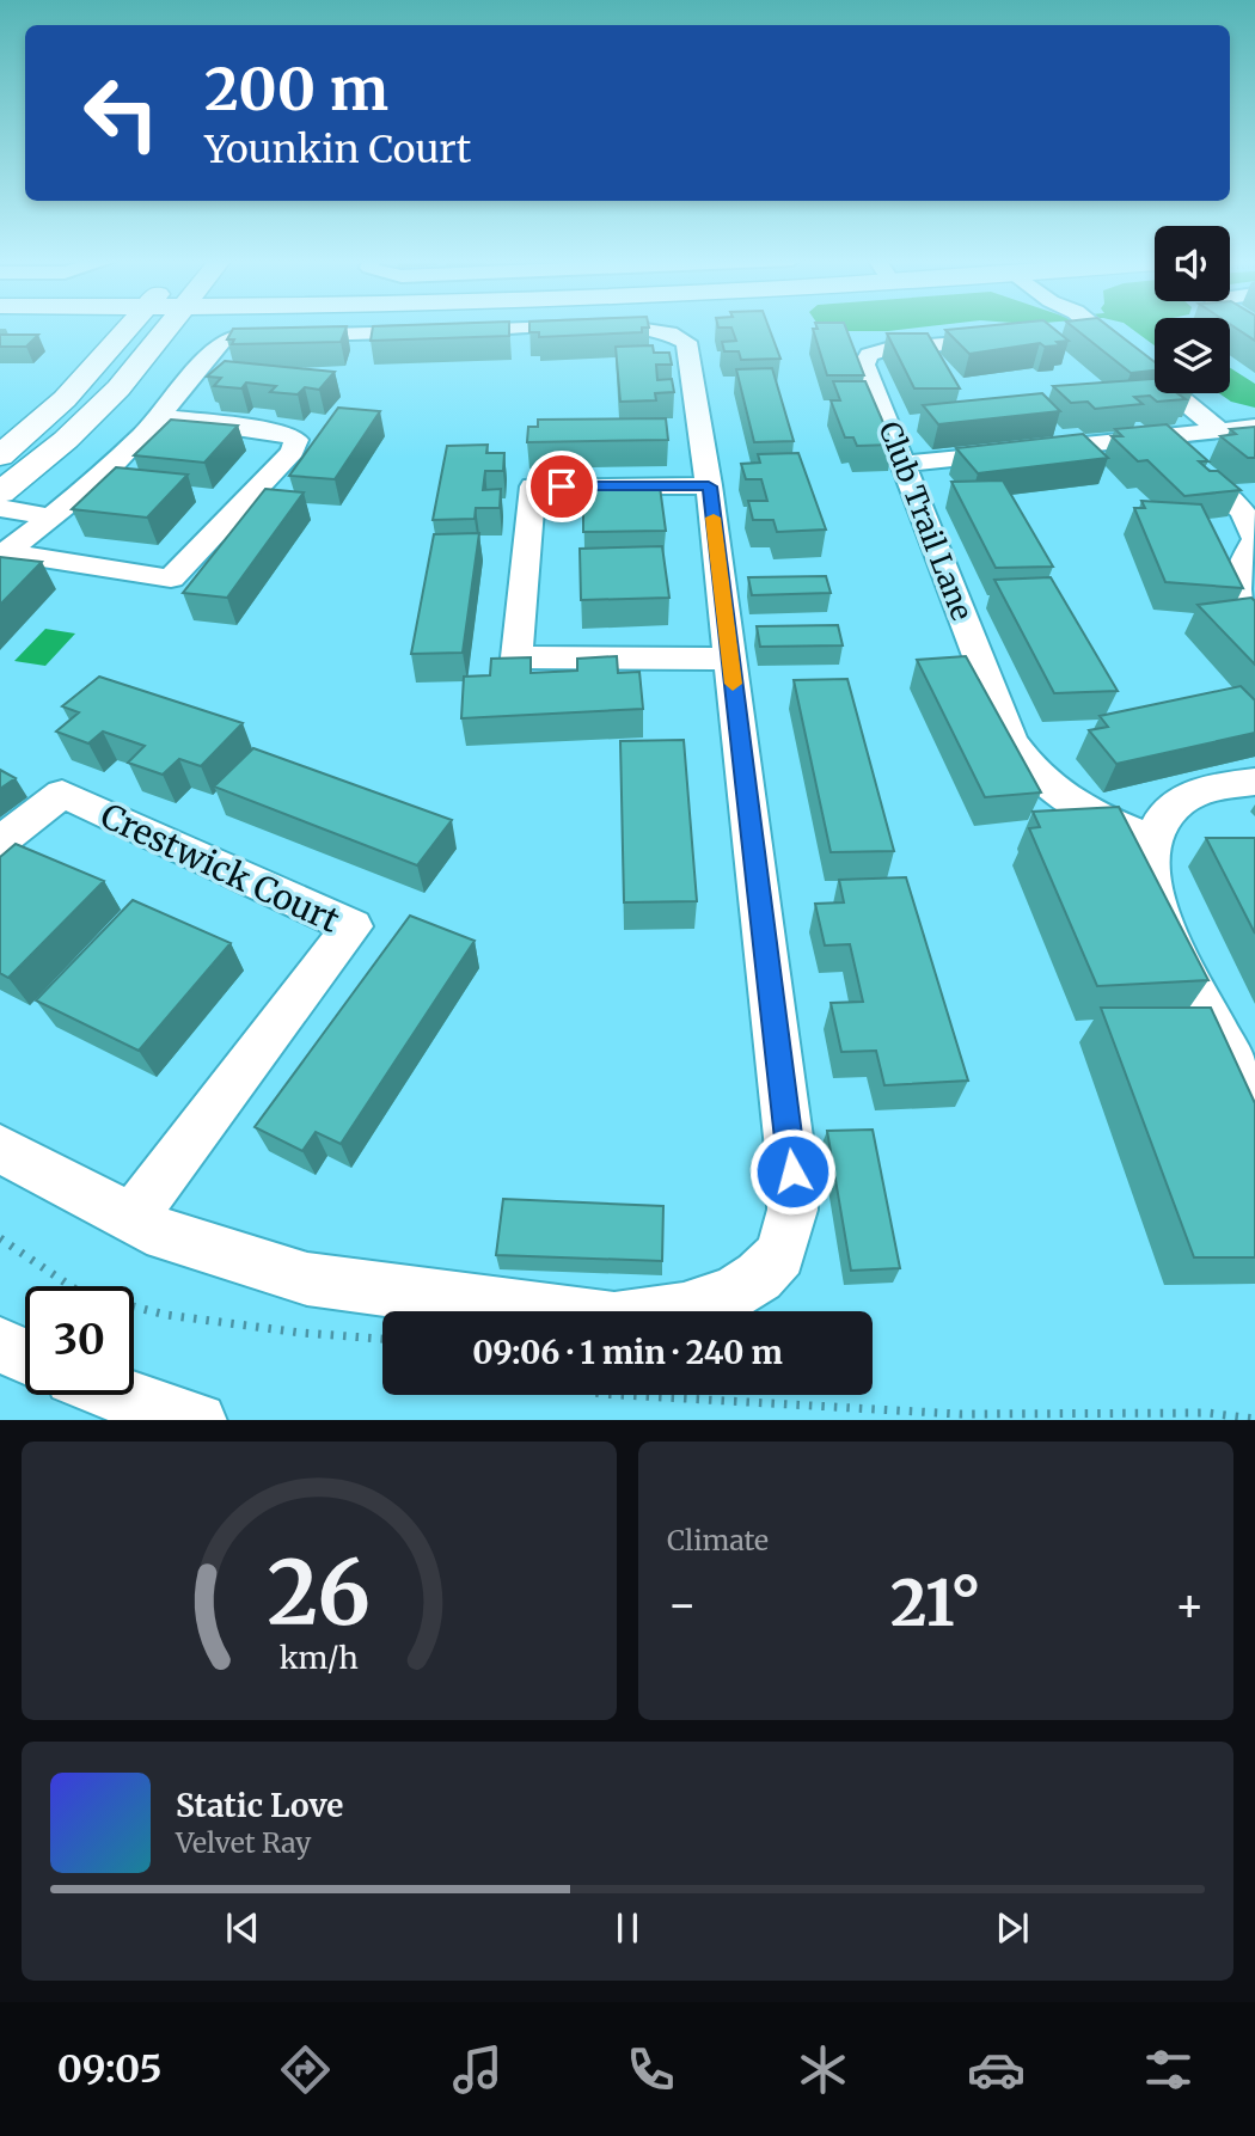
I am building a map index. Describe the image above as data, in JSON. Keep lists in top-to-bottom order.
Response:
{
  "streets": {
    "street": ["Club Trail Lane", "Crestwick Court"]
  },
  "page": {
    "turn": ["200 m", "Younkin Court"],
    "limit": "30",
    "trip": "09:06 · 1 min · 240 m",
    "tile": "Climate",
    "heat": ["−", "21°", "+"],
    "song": ["Static Love", "Velvet Ray"],
    "tabs": "09:05",
    "gauge": ["26", "km/h"]
  }
}
